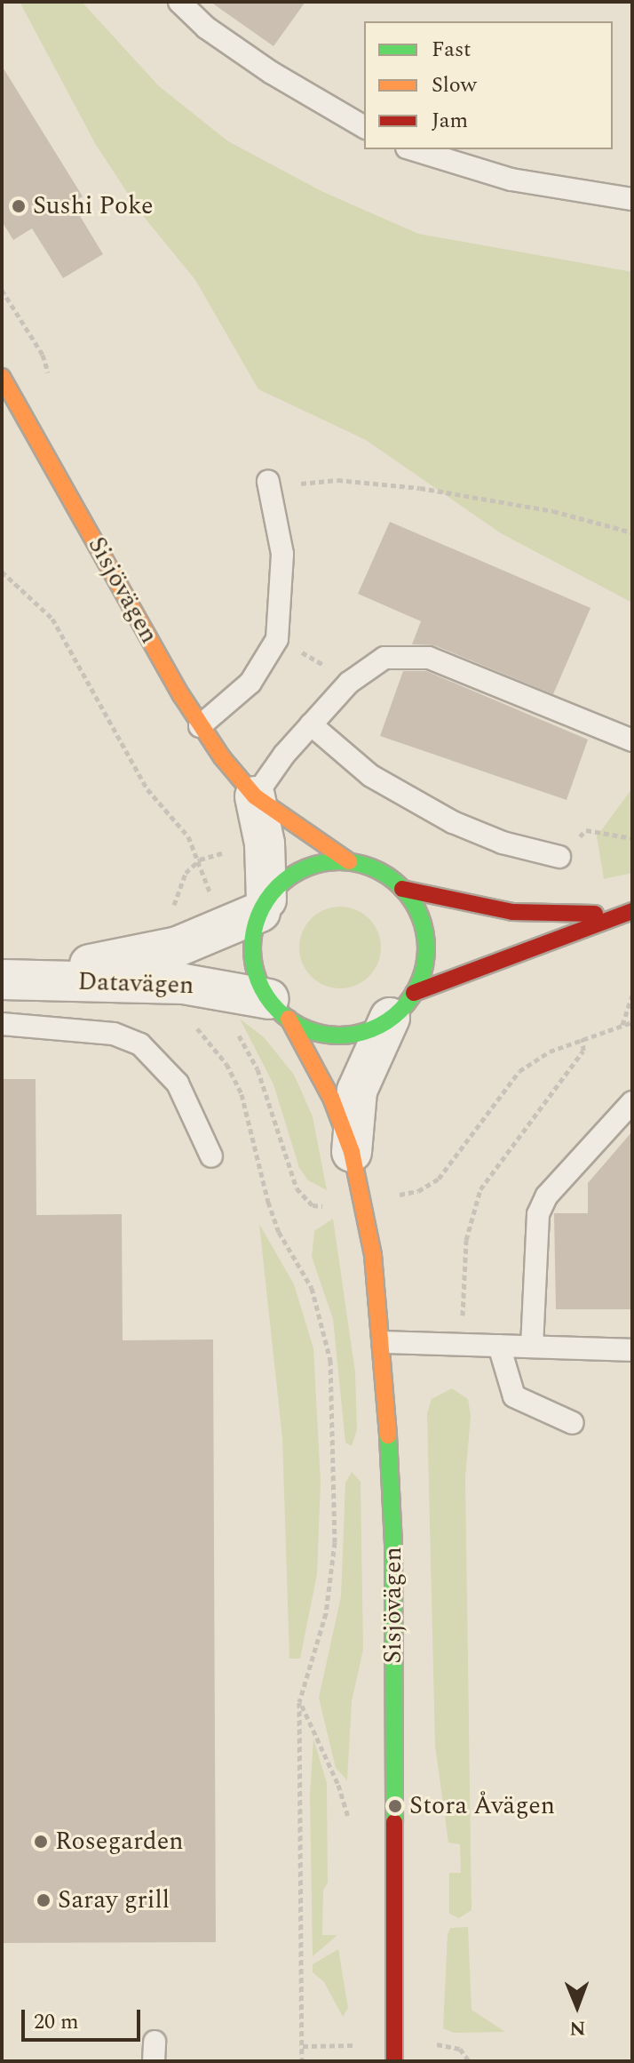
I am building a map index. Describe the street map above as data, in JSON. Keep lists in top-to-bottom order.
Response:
{
  "streets": {
    "street": ["Sisjövägen", "Datavägen"]
  },
  "crossings": [
    ["Sisjövägen", "Datavägen"]
  ],
  "places": [
    "Sushi Poke",
    "Stora Åvägen",
    "Rosegarden",
    "Saray grill"
  ],
  "legend": ["Fast", "Slow", "Jam"],
  "scale_bar": "20 m",
  "north": "bottom"
}
